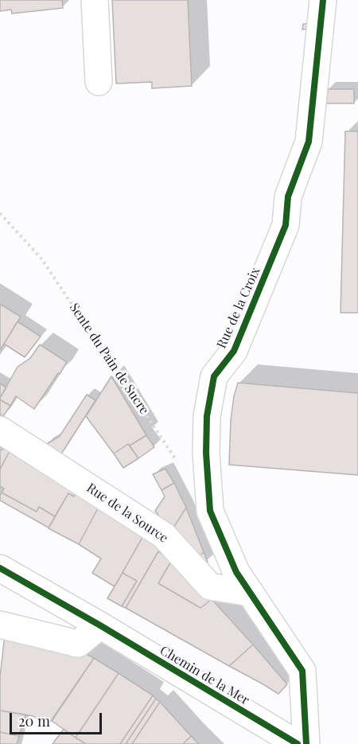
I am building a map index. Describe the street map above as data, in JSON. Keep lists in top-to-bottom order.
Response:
{
  "streets": {
    "street": ["Rue de la Croix", "Rue de la Source", "Chemin de la Mer"],
    "path": ["Sente du Pain de Sucre"]
  },
  "crossings": [
    ["Rue de la Croix", "Rue de la Source"]
  ],
  "scale_bar": "20 m"
}
